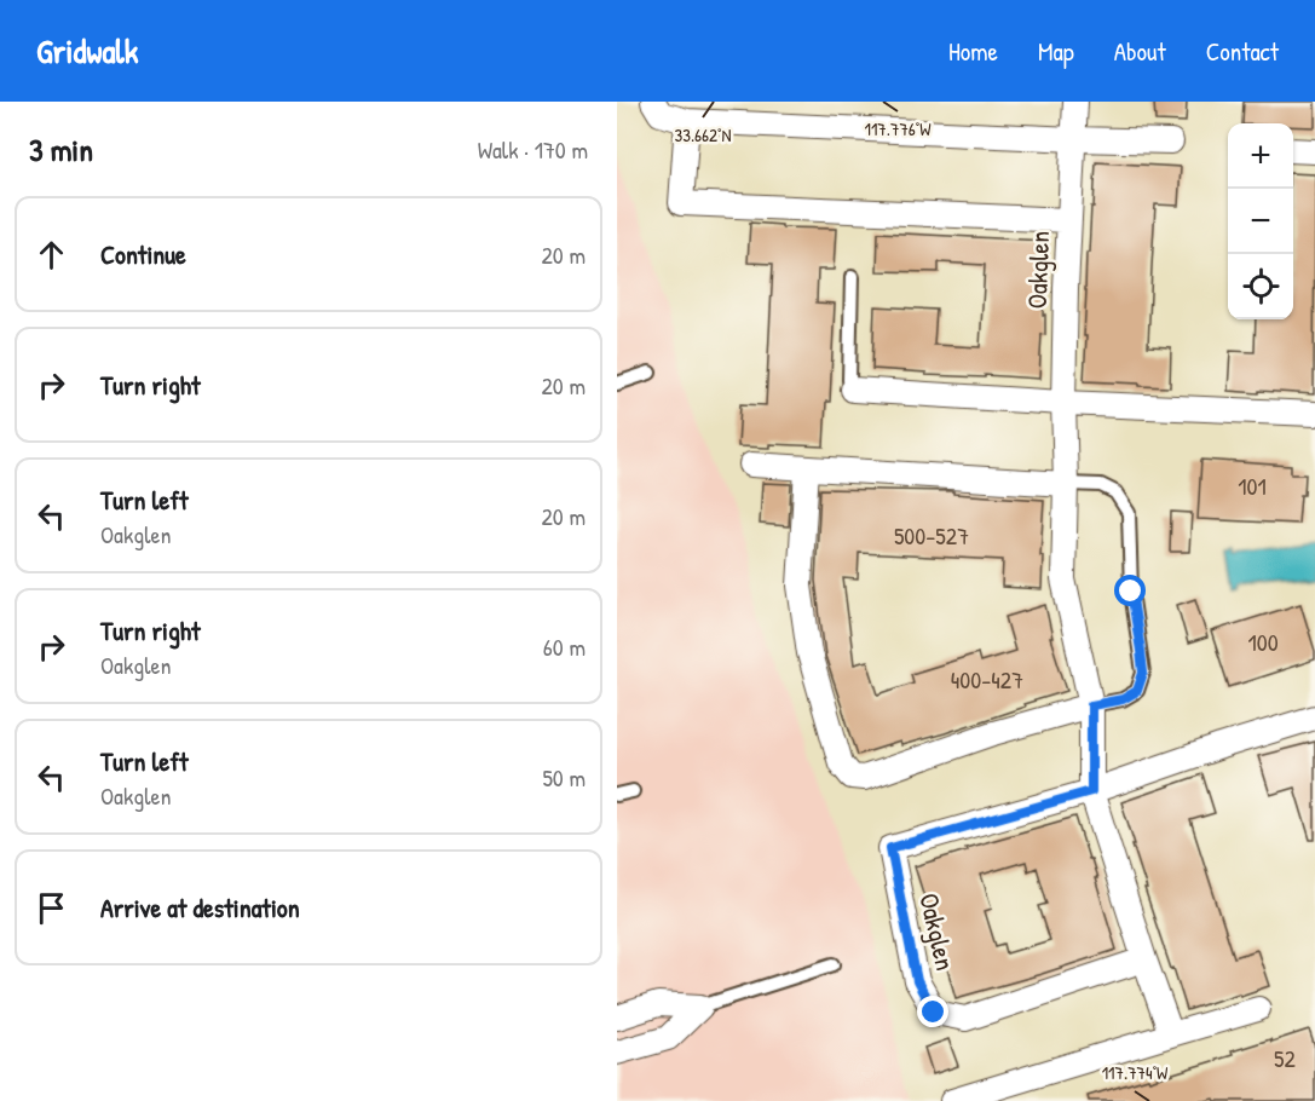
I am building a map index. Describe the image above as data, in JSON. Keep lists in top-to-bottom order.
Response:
{
  "streets": {
    "street": ["Oakglen"]
  },
  "house_numbers": [
    "101",
    "500-527",
    "100",
    "400-427",
    "52"
  ],
  "page": {
    "header": "Gridwalk",
    "nav": [
      "Home",
      "Map",
      "About",
      "Contact"
    ],
    "heading": ["3 min", "Walk · 170 m"],
    "map_buttons": ["+", "−"],
    "list": [
      ["Continue", "20 m"],
      ["Turn right", "20 m"],
      ["Turn left", "Oakglen", "20 m"],
      ["Turn right", "Oakglen", "60 m"],
      ["Turn left", "Oakglen", "50 m"],
      "Arrive at destination"
    ]
  },
  "coordinates": ["117.776°W", "33.662°N", "117.774°W"]
}
